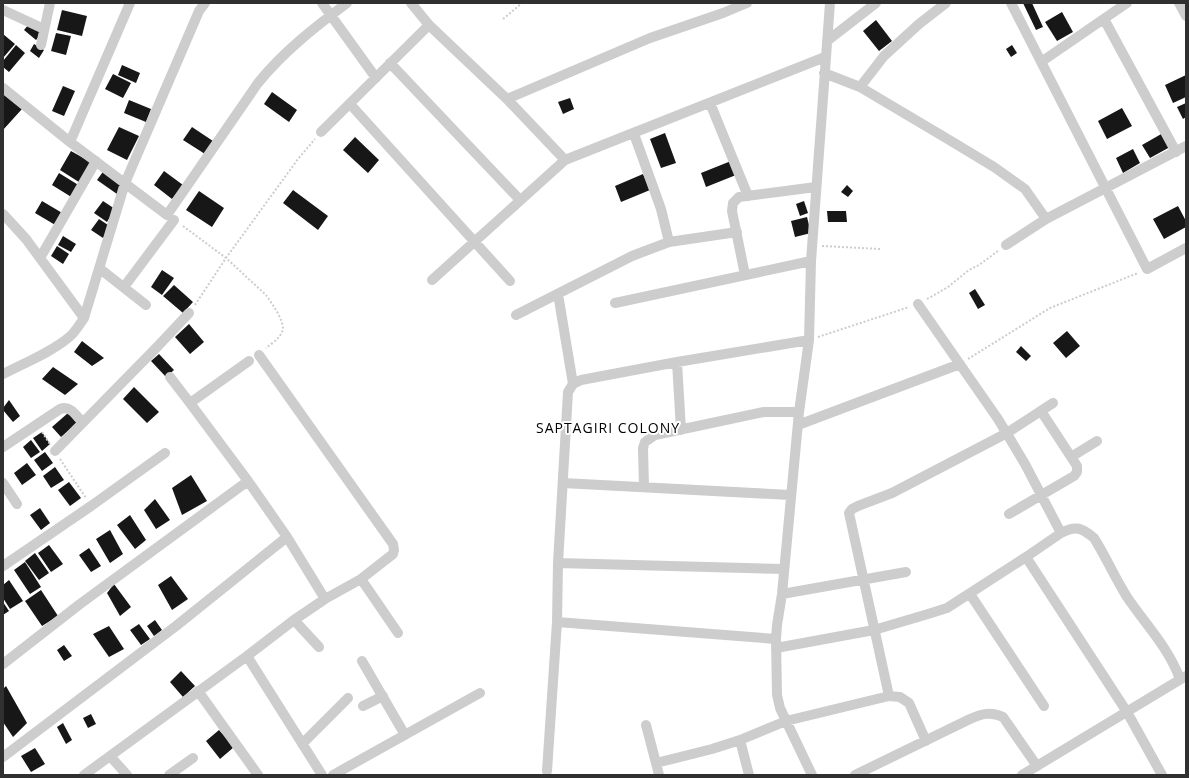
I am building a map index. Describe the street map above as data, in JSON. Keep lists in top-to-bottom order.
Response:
{
  "districts": ["SAPTAGIRI COLONY"]
}
